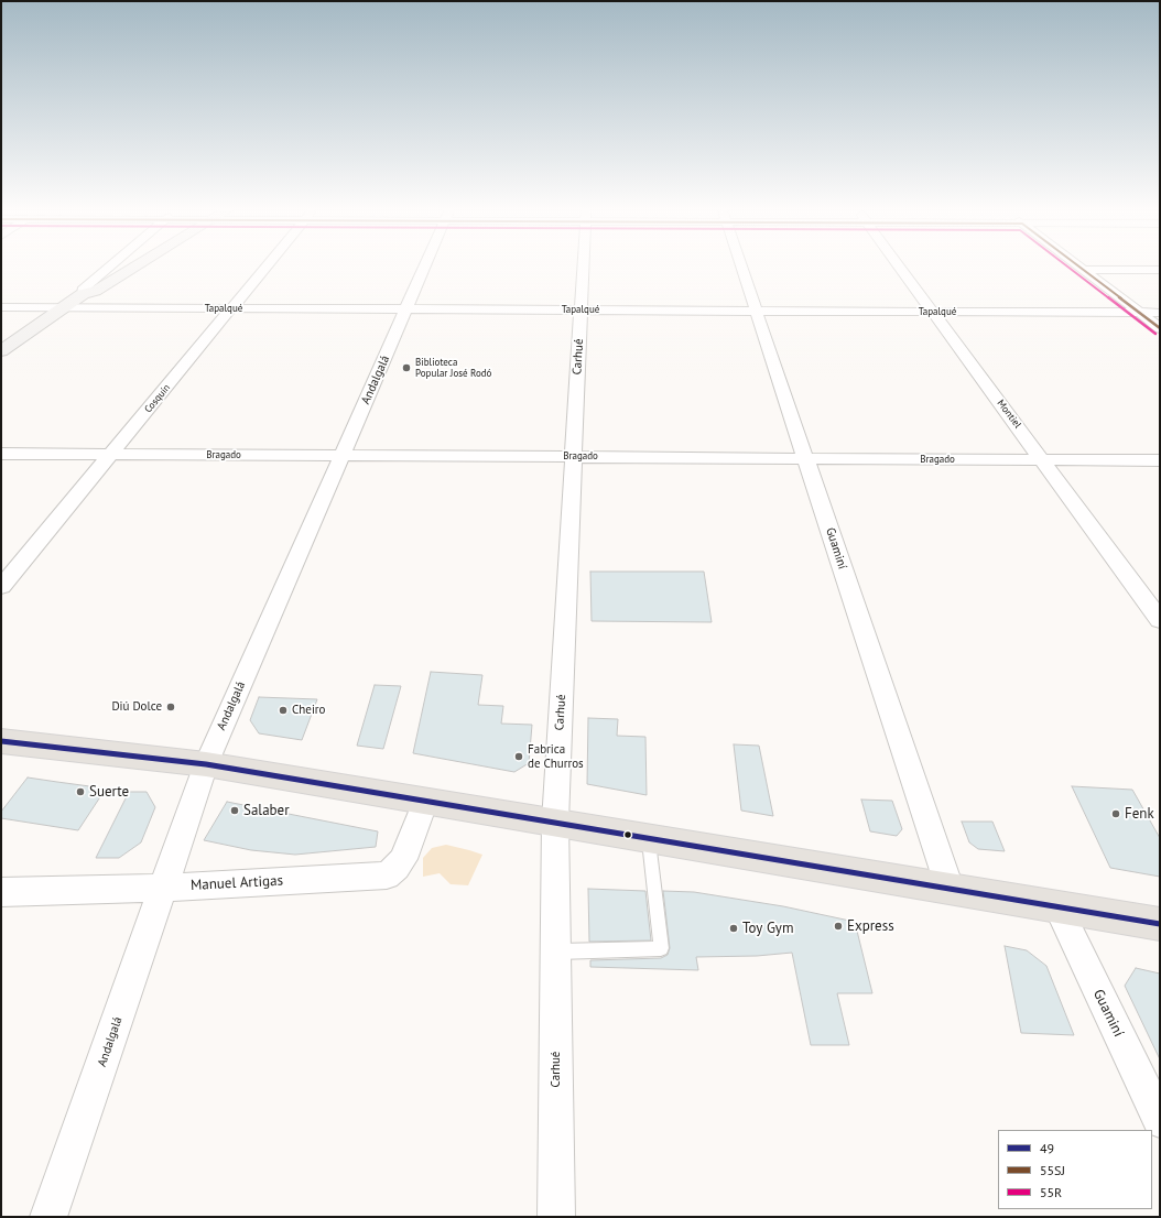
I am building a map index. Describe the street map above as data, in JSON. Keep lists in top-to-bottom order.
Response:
{
  "streets": {
    "street": [
      "Tapalqué",
      "Carhué",
      "Andalgalá",
      "Cosquín",
      "Montiel",
      "Bragado",
      "Guaminí",
      "Manuel Artigas"
    ]
  },
  "crossings": [
    ["Tapalqué", "Carhué"],
    ["Tapalqué", "Andalgalá"],
    ["Tapalqué", "Cosquín"],
    ["Tapalqué", "Montiel"],
    ["Tapalqué", "Guaminí"],
    ["Carhué", "Bragado"],
    ["Andalgalá", "Bragado"],
    ["Andalgalá", "Manuel Artigas"],
    ["Cosquín", "Bragado"],
    ["Montiel", "Bragado"],
    ["Bragado", "Guaminí"]
  ],
  "places": [
    "Biblioteca Popular José Rodó",
    "Diú Dolce",
    "Cheiro",
    "Fabrica de Churros",
    "Suerte",
    "Salaber",
    "Fenk",
    "Express",
    "Toy Gym"
  ],
  "lines": ["transit line 55SJ", "transit line 55R", "transit line 49"],
  "legend": ["49", "55SJ", "55R"]
}
